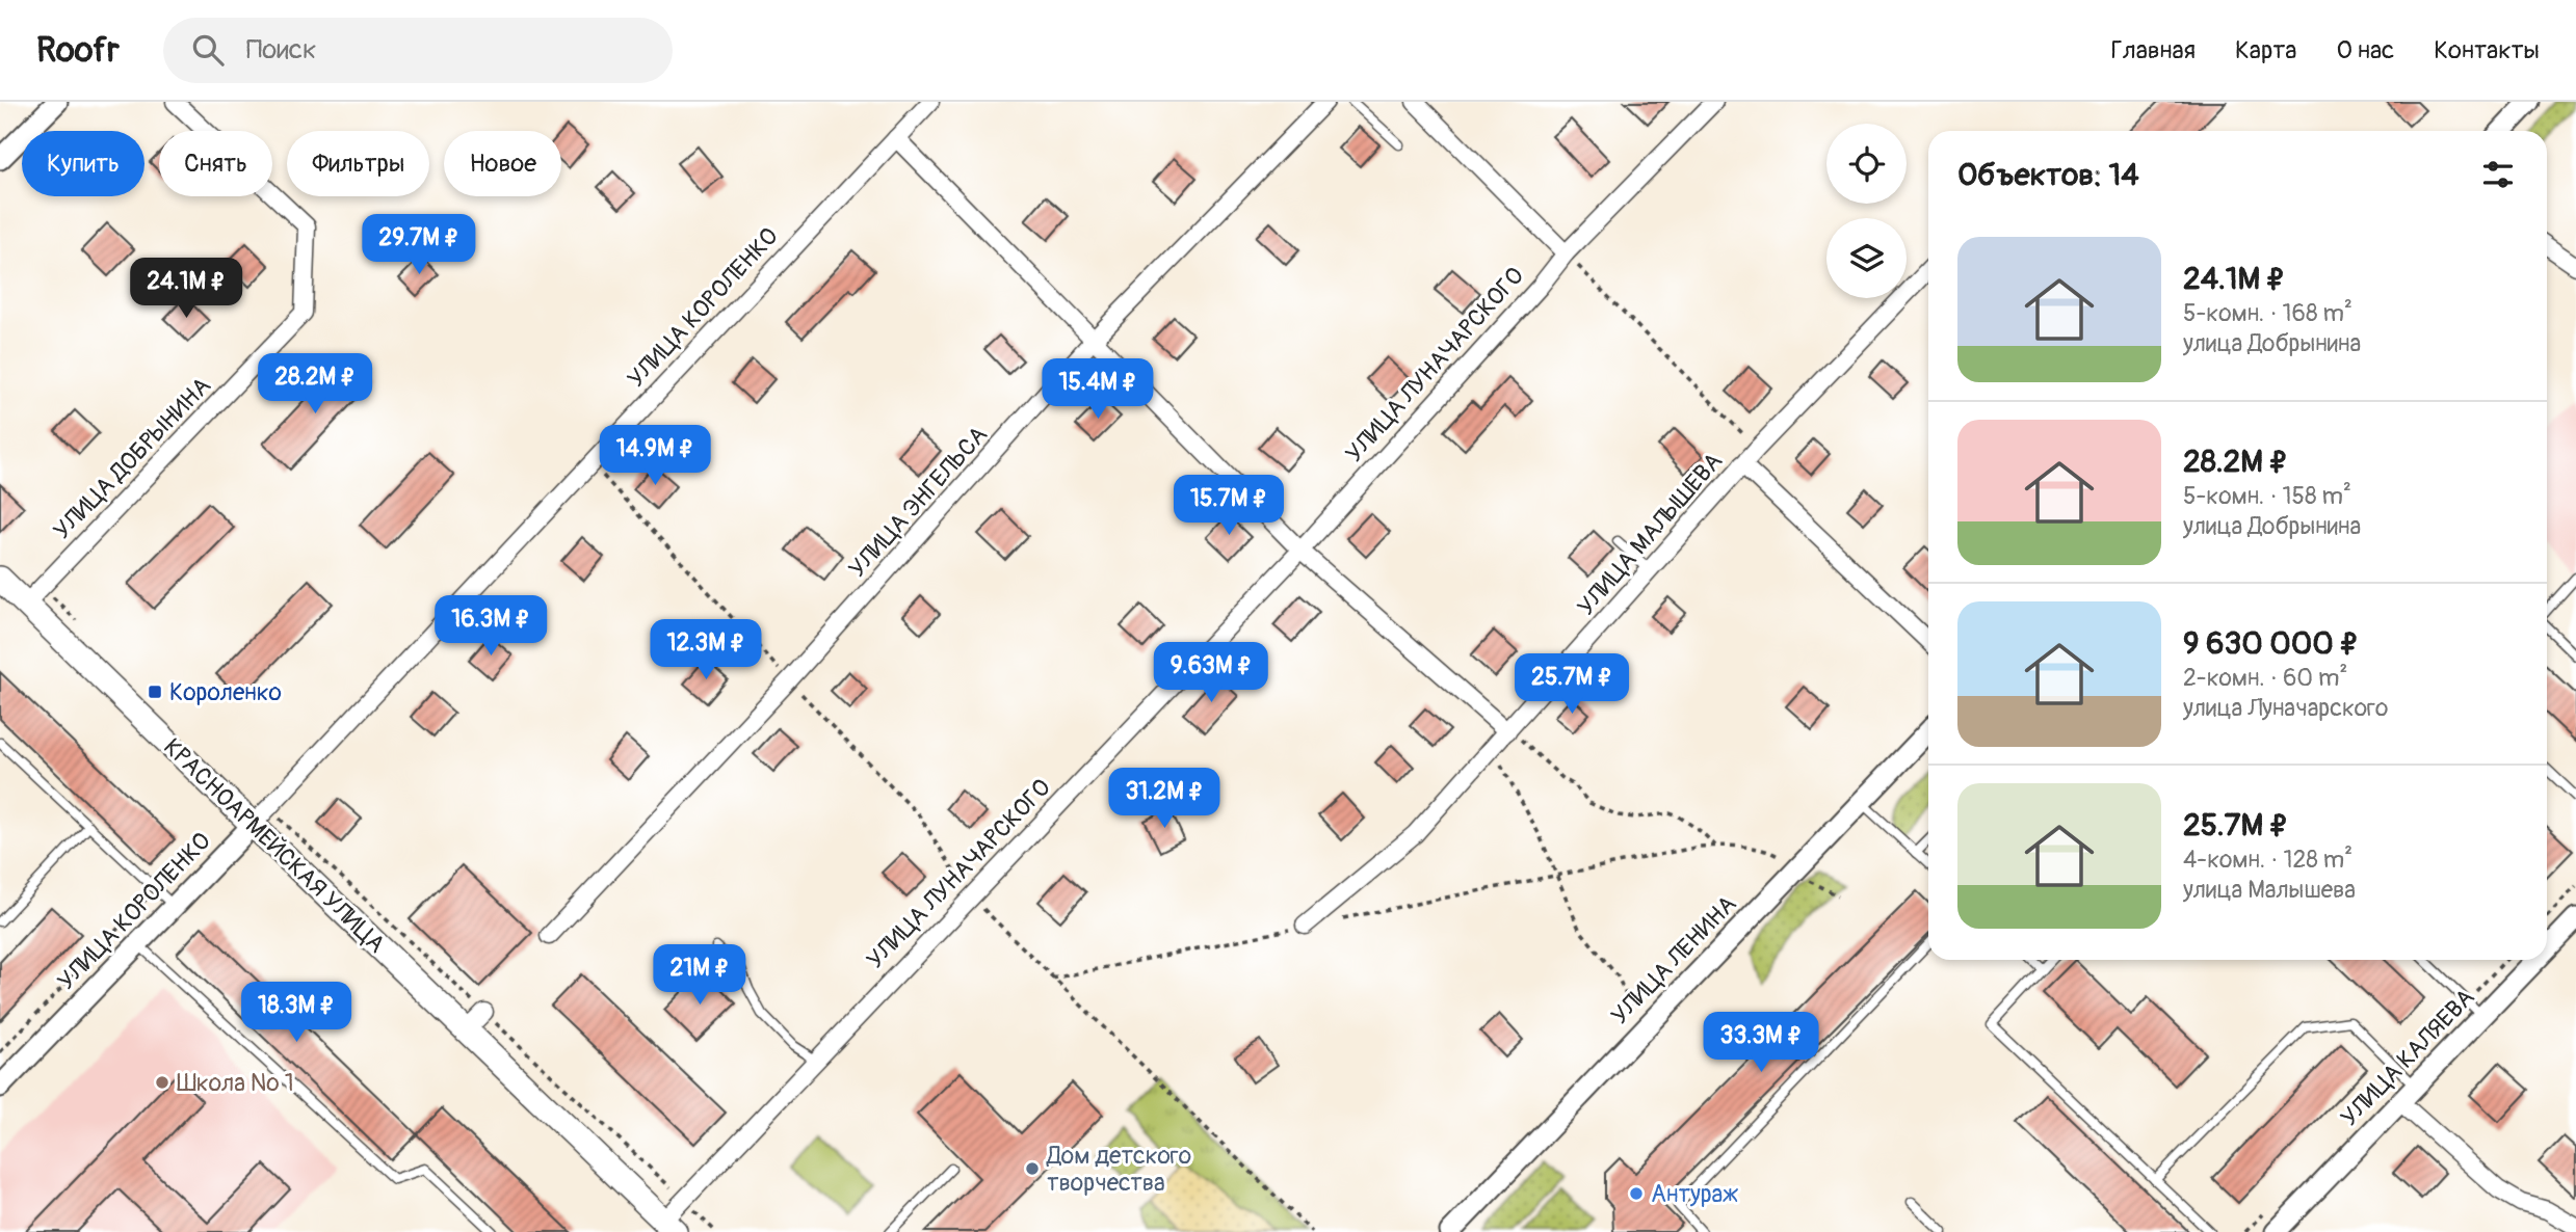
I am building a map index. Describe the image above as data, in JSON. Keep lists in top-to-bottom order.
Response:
{
  "streets": {
    "main road": ["КРАСНОАРМЕЙСКАЯ УЛИЦА"],
    "street": [
      "УЛИЦА КОРОЛЕНКО",
      "УЛИЦА ЛУНАЧАРСКОГО",
      "УЛИЦА ДОБРЫНИНА",
      "УЛИЦА ЭНГЕЛЬСА",
      "УЛИЦА МАЛЫШЕВА",
      "УЛИЦА ЛЕНИНА",
      "УЛИЦА КАЛЯЕВА"
    ]
  },
  "crossings": [
    ["УЛИЦА КОРОЛЕНКО", "КРАСНОАРМЕЙСКАЯ УЛИЦА"],
    ["УЛИЦА ЛУНАЧАРСКОГО", "КРАСНОАРМЕЙСКАЯ УЛИЦА"],
    ["УЛИЦА ДОБРЫНИНА", "КРАСНОАРМЕЙСКАЯ УЛИЦА"]
  ],
  "places": {
    "transit": ["Короленко"],
    "other": ["Школа № 1", "Дом детского творчества", "Антураж"]
  },
  "page": {
    "header": "Roofr",
    "search": "Поиск",
    "nav": [
      "Главная",
      "Карта",
      "О нас",
      "Контакты"
    ],
    "chip": [
      "Купить",
      "Снять",
      "Фильтры",
      "Новое"
    ],
    "heading": "Объектов: 14",
    "price": [
      "29.7M ₽",
      "24.1M ₽",
      "28.2M ₽",
      "15.4M ₽",
      "14.9M ₽",
      "15.7M ₽",
      "16.3M ₽",
      "12.3M ₽",
      "9.63M ₽",
      "25.7M ₽",
      "31.2M ₽",
      "21M ₽",
      "18.3M ₽",
      "33.3M ₽"
    ],
    "list": [
      {
        "name": "24.1M ₽",
        "note": "5-комн. · 168 m² · улица Добрынина"
      },
      {
        "name": "28.2M ₽",
        "note": "5-комн. · 158 m² · улица Добрынина"
      },
      {
        "name": "9 630 000 ₽",
        "note": "2-комн. · 60 m² · улица Луначарского"
      },
      {
        "name": "25.7M ₽",
        "note": "4-комн. · 128 m² · улица Малышева"
      }
    ]
  }
}
